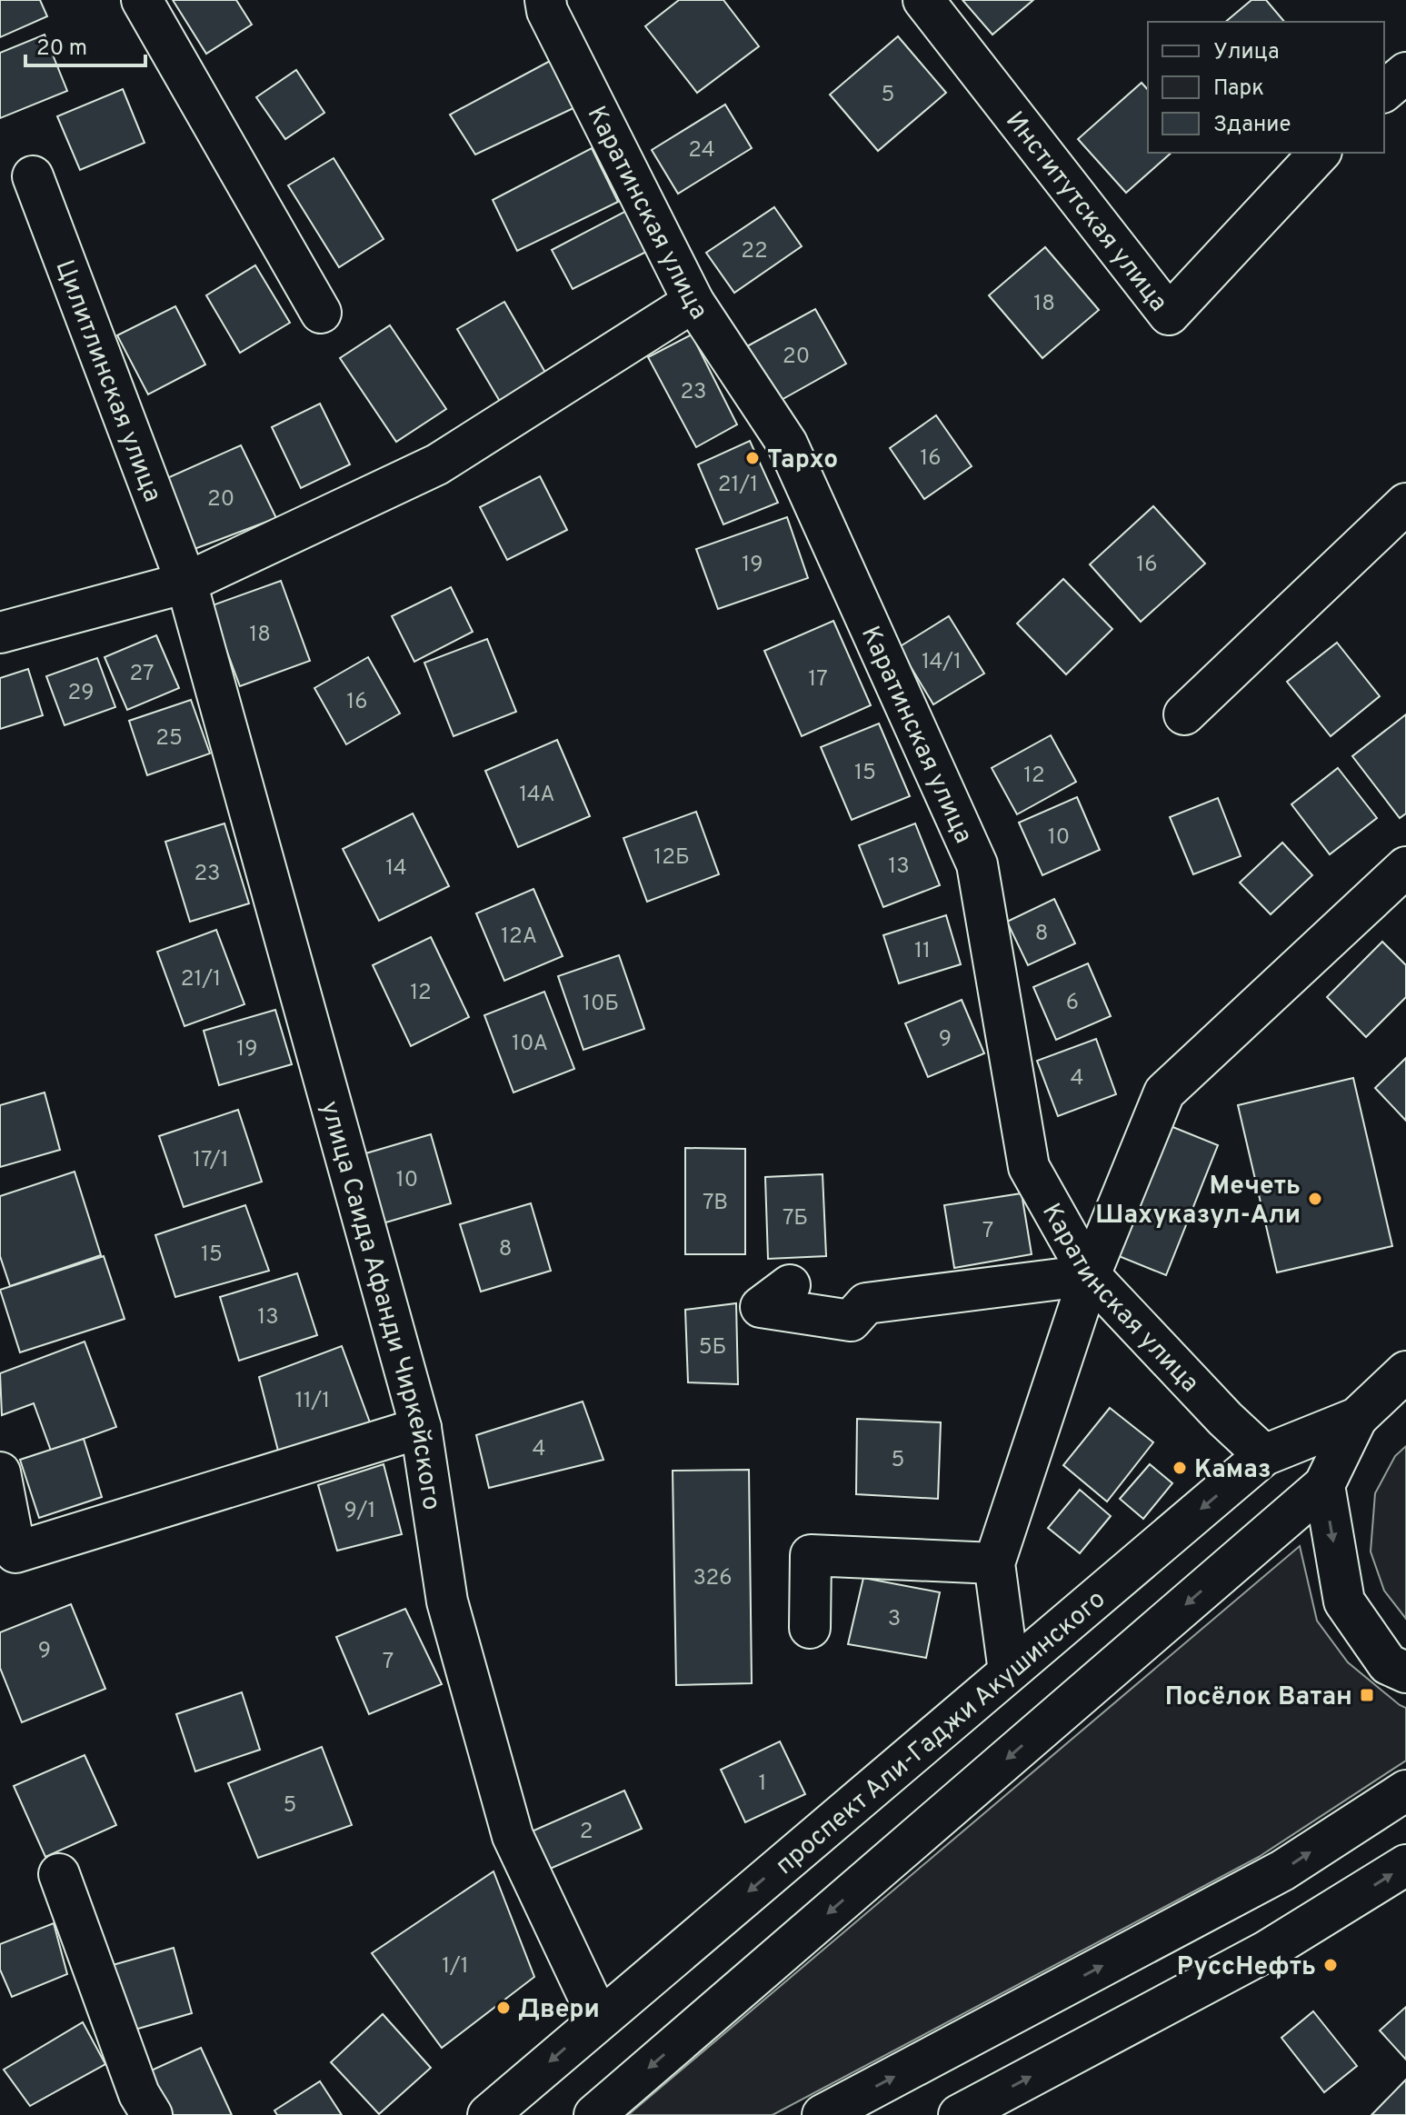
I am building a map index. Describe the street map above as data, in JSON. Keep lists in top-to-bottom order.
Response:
{
  "streets": {
    "main road": [
      "Институтская улица",
      "Каратинская улица",
      "Цилитлинская улица",
      "улица Саида Афанди Чиркейского",
      "проспект Али-Гаджи Акушинского"
    ]
  },
  "crossings": [
    ["Каратинская улица", "проспект Али-Гаджи Акушинского"],
    ["Цилитлинская улица", "улица Саида Афанди Чиркейского"],
    ["улица Саида Афанди Чиркейского", "проспект Али-Гаджи Акушинского"]
  ],
  "places": {
    "other": [
      "Тархо",
      "Мечеть Шахуказул-Али",
      "Камаз",
      "РуссНефть",
      "Двери"
    ],
    "transit": ["Посёлок Ватан"]
  },
  "house_numbers": [
    "5",
    "24",
    "22",
    "18",
    "20",
    "23",
    "16",
    "21/1",
    "20",
    "19",
    "16",
    "18",
    "14/1",
    "27",
    "17",
    "29",
    "16",
    "25",
    "15",
    "12",
    "14А",
    "10",
    "12Б",
    "13",
    "14",
    "23",
    "8",
    "12А",
    "11",
    "21/1",
    "12",
    "6",
    "10Б",
    "9",
    "10А",
    "19",
    "4",
    "17/1",
    "10",
    "7В",
    "7Б",
    "7",
    "8",
    "15",
    "13",
    "5Б",
    "11/1",
    "4",
    "5",
    "9/1",
    "326",
    "3",
    "9",
    "7",
    "1",
    "5",
    "2",
    "1/1"
  ],
  "legend": ["Улица", "Парк", "Здание"],
  "scale_bar": "20 m"
}
